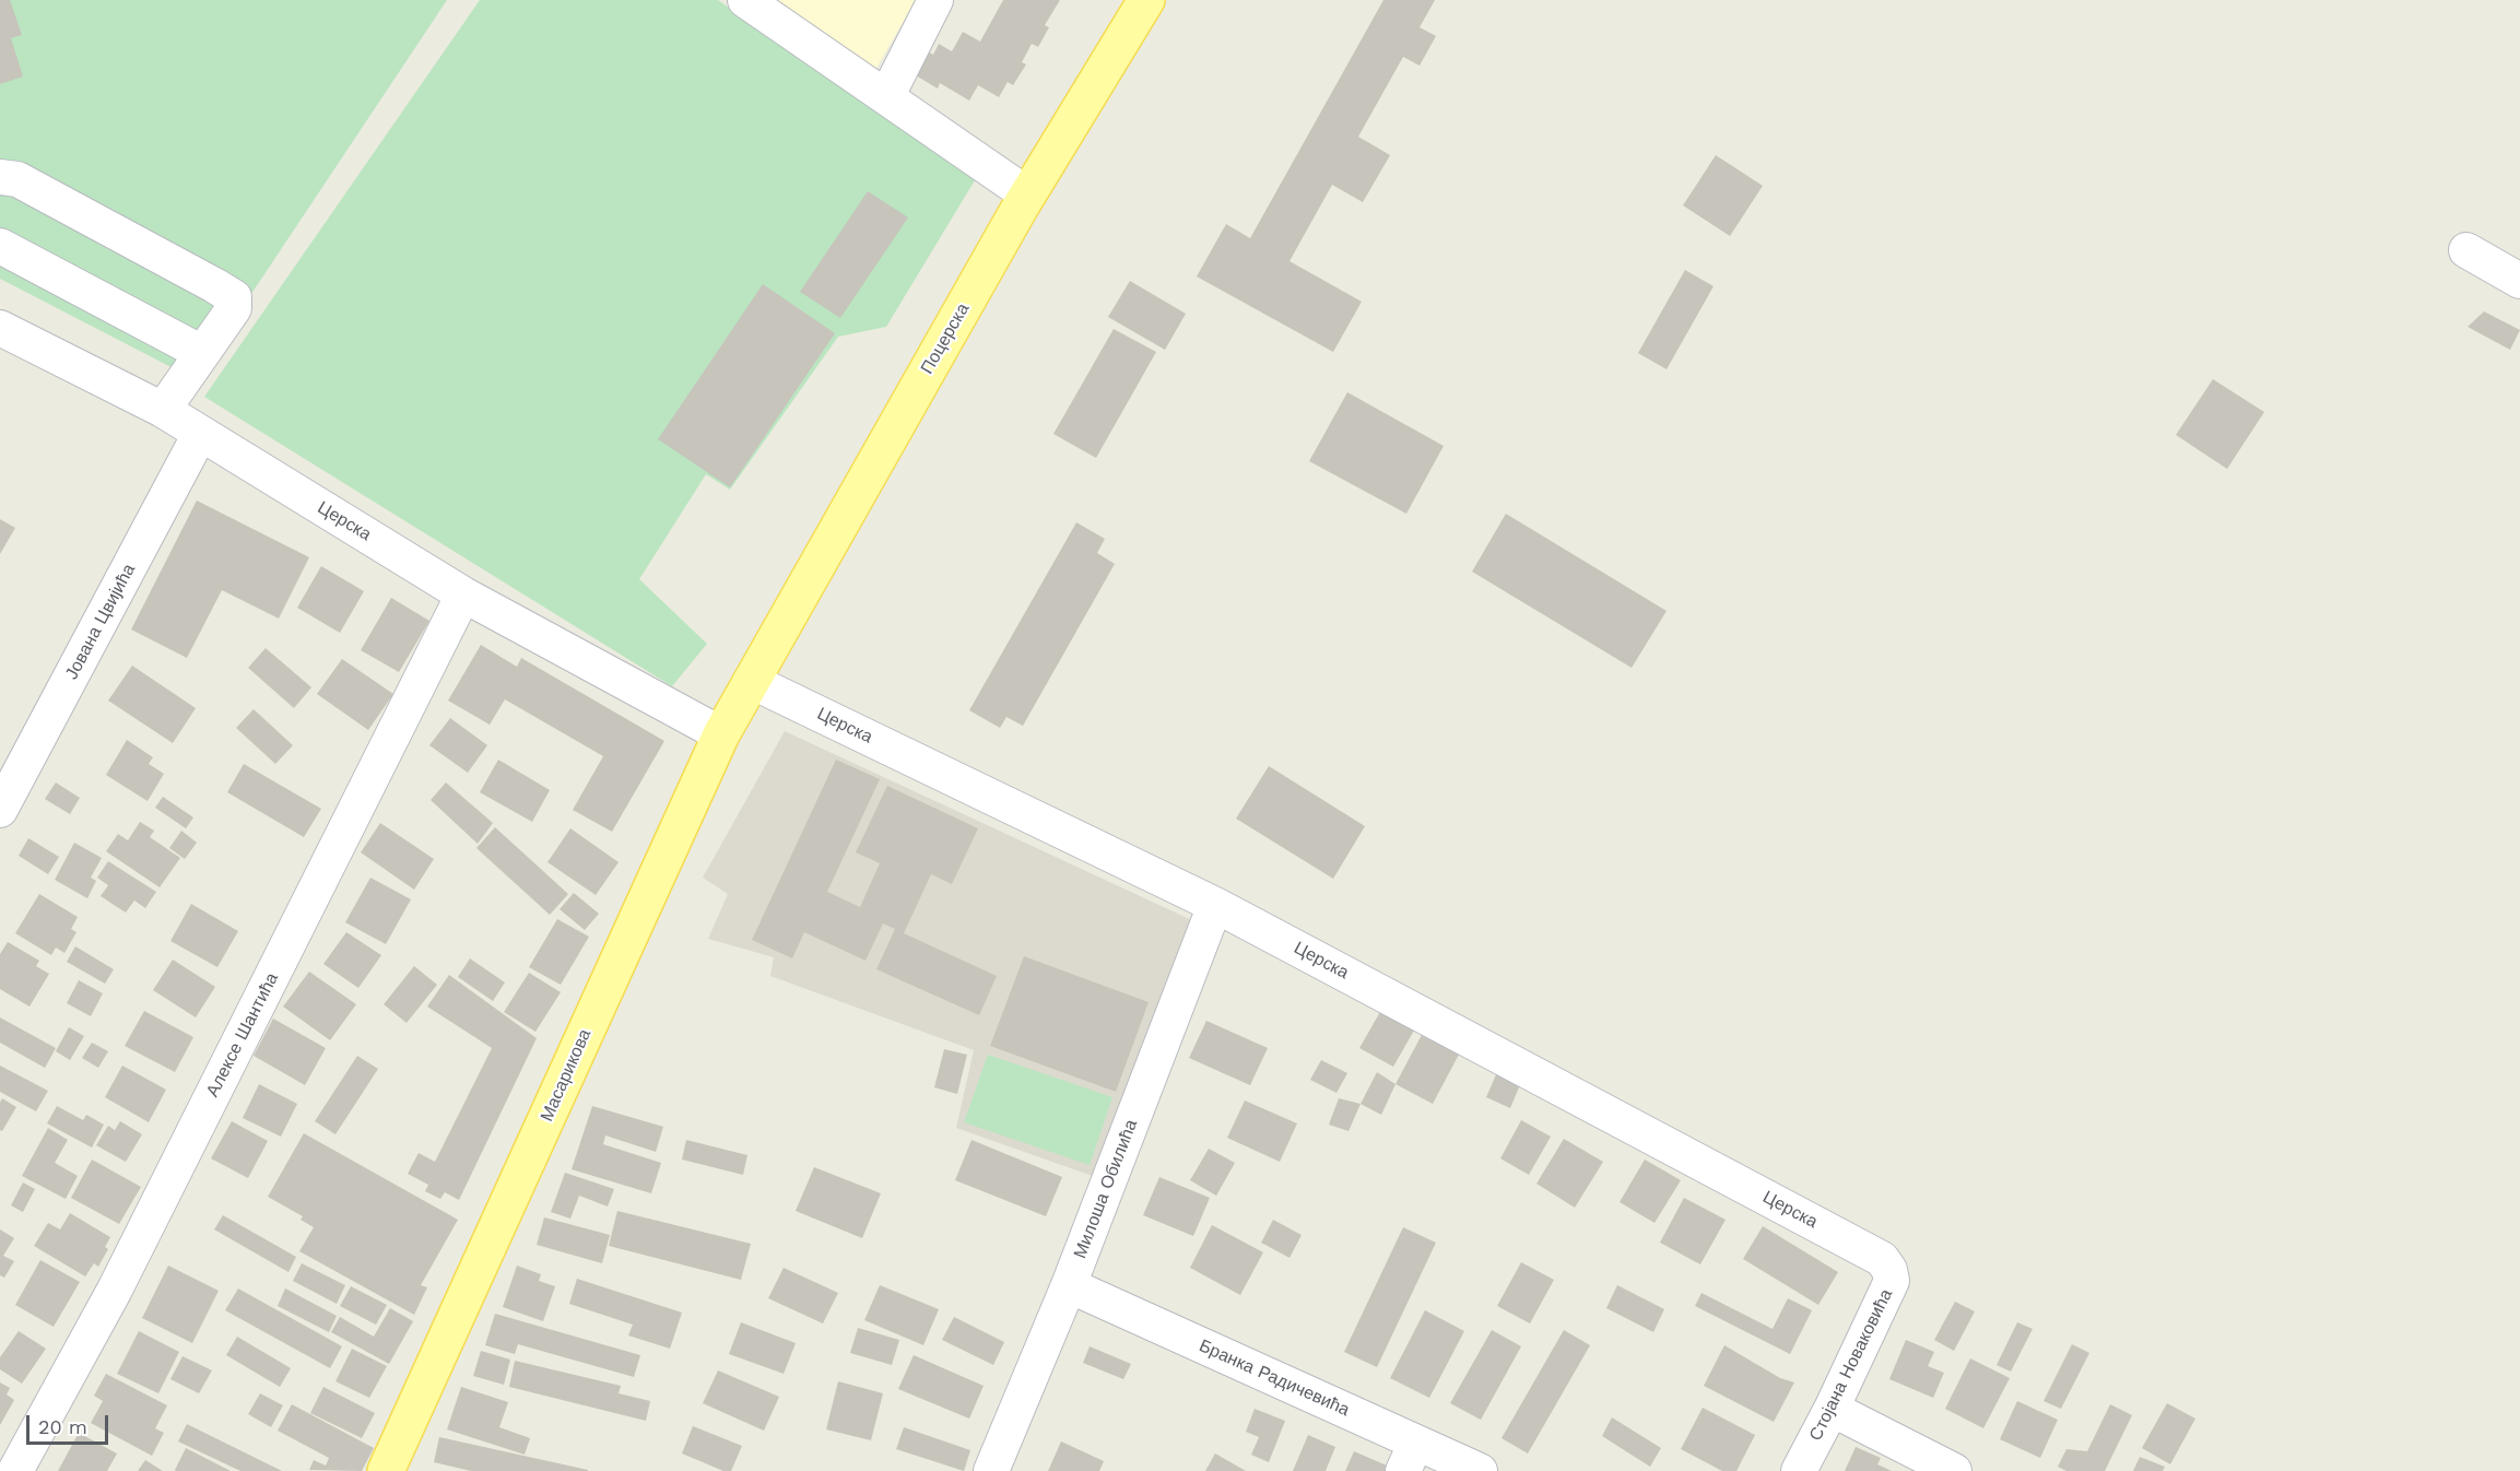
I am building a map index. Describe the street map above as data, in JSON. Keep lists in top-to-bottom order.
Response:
{
  "streets": {
    "main road": ["Поцерска", "Масарикова"],
    "street": [
      "Церска",
      "Јована Цвијића",
      "Алексе Шантића",
      "Милоша Обилића",
      "Стојана Новаковића",
      "Бранка Радичевића"
    ]
  },
  "crossings": [
    ["Поцерска", "Церска"],
    ["Поцерска", "Масарикова"],
    ["Церска", "Јована Цвијића"],
    ["Церска", "Алексе Шантића"],
    ["Церска", "Масарикова"],
    ["Церска", "Милоша Обилића"],
    ["Церска", "Стојана Новаковића"],
    ["Милоша Обилића", "Бранка Радичевића"]
  ],
  "scale_bar": "20 m"
}
